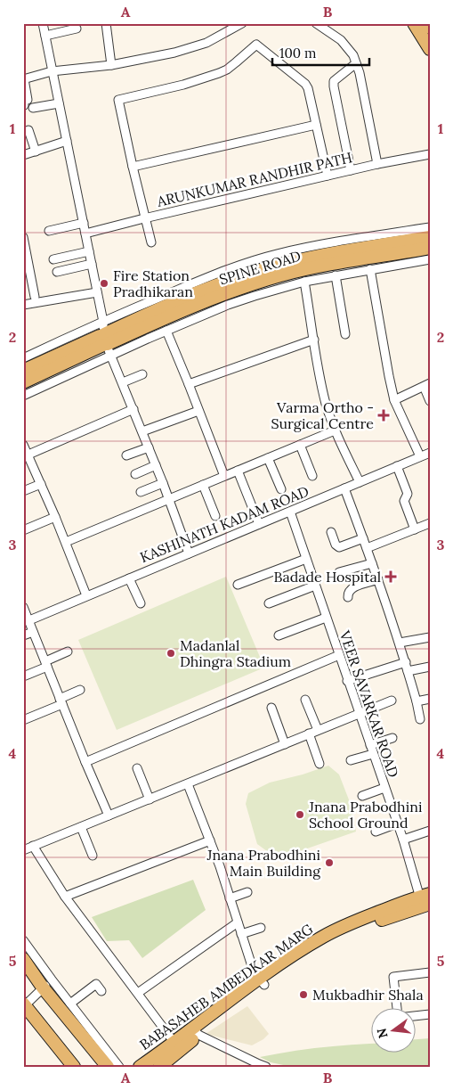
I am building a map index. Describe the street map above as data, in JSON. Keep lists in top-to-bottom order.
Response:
{
  "streets": {
    "main road": ["SPINE ROAD", "BABASAHEB AMBEDKAR MARG"],
    "street": ["ARUNKUMAR RANDHIR PATH", "KASHINATH KADAM ROAD", "VEER SAVARKAR ROAD"]
  },
  "crossings": [
    ["KASHINATH KADAM ROAD", "VEER SAVARKAR ROAD"],
    ["VEER SAVARKAR ROAD", "BABASAHEB AMBEDKAR MARG"]
  ],
  "places": {
    "other": [
      "Fire Station Pradhikaran",
      "Madanlal Dhingra Stadium",
      "Jnana Prabodhini School Ground",
      "Jnana Prabodhini Main Building",
      "Mukbadhir Shala"
    ],
    "health": ["Varma Ortho - Surgical Centre", "Badade Hospital"]
  },
  "scale_bar": "100 m",
  "north": "left",
  "grid": {
    "columns": ["A", "B"],
    "rows": [
      "1",
      "2",
      "3",
      "4",
      "5"
    ]
  }
}
